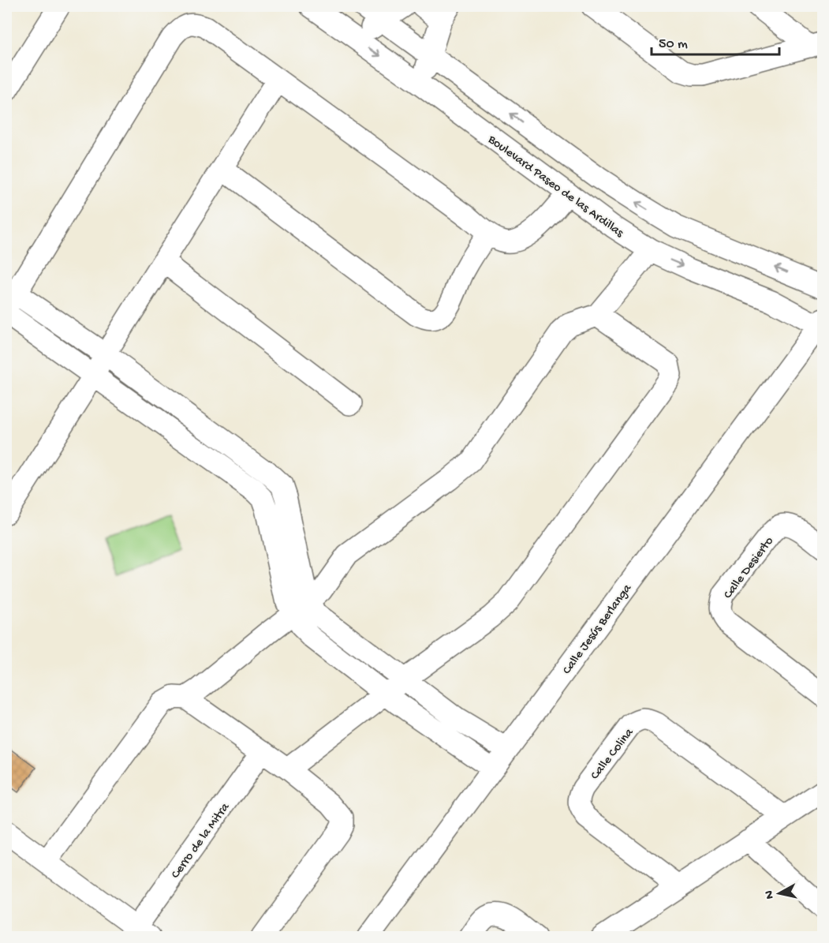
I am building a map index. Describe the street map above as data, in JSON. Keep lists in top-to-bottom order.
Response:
{
  "streets": {
    "street": [
      "Boulevard Paseo de las Ardillas",
      "Calle Desierto",
      "Calle Jesús Berlanga",
      "Calle Colina",
      "Cerro de la Mitra"
    ]
  },
  "crossings": [
    ["Boulevard Paseo de las Ardillas", "Calle Jesús Berlanga"]
  ],
  "scale_bar": "50 m",
  "north": "left"
}
